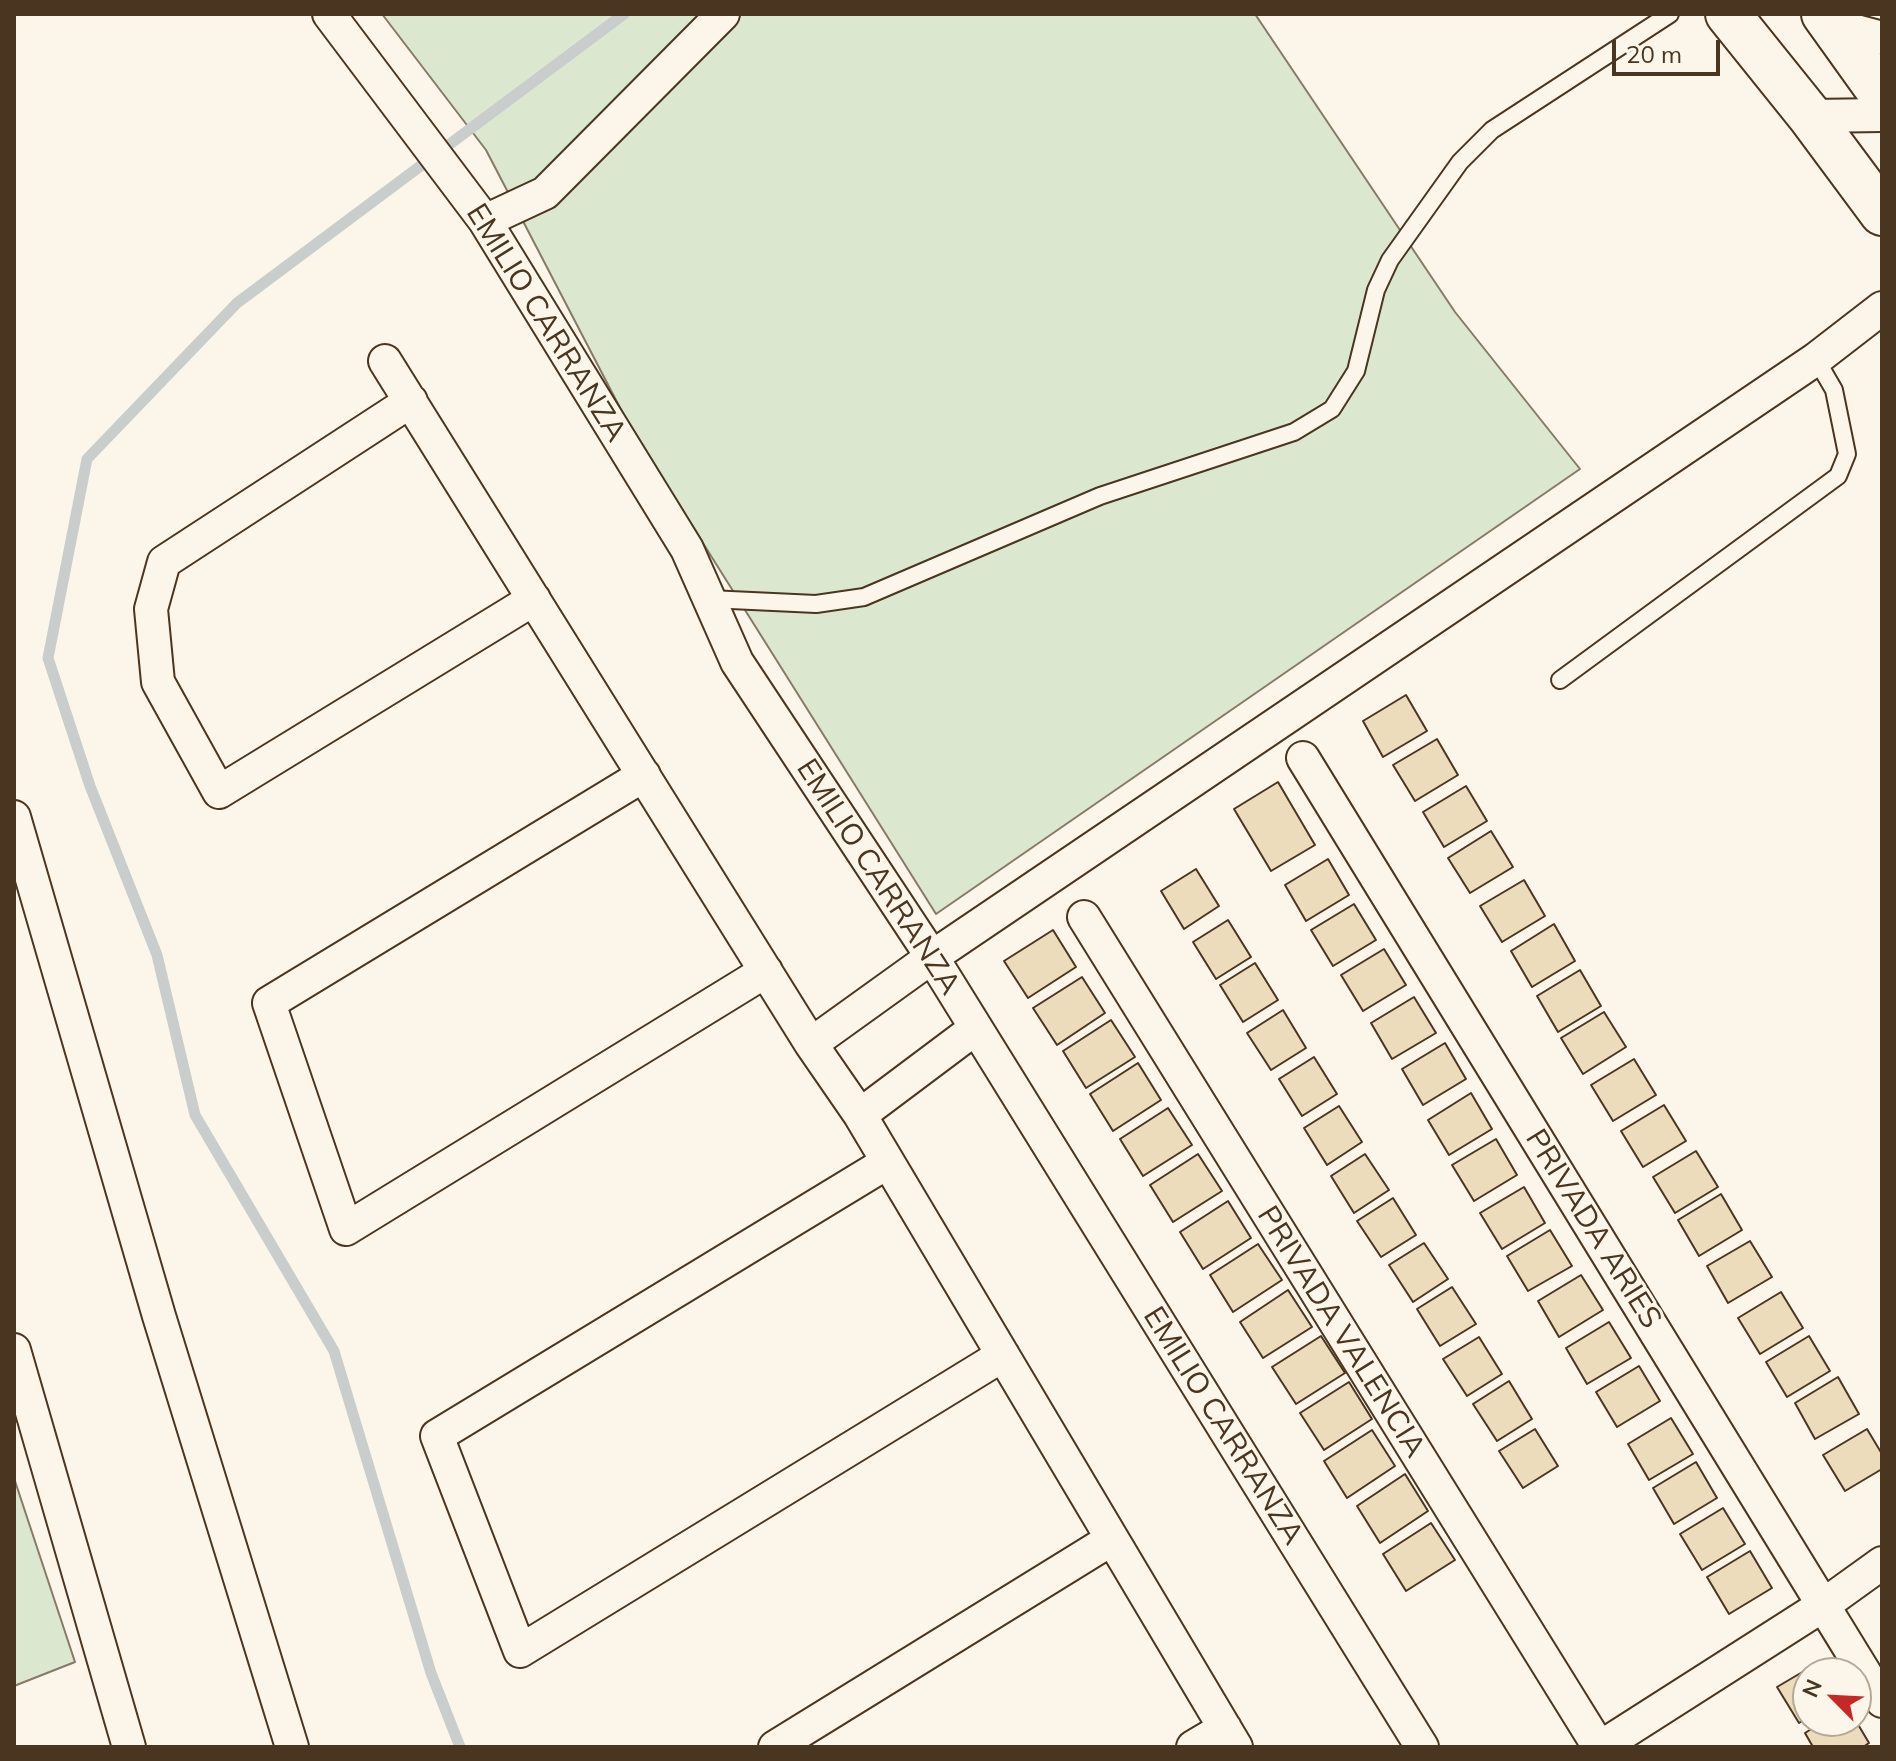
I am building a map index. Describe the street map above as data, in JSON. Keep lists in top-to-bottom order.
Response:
{
  "streets": {
    "street": ["EMILIO CARRANZA", "PRIVADA ARIES", "PRIVADA VALENCIA"]
  },
  "scale_bar": "20 m",
  "north": "top left"
}
